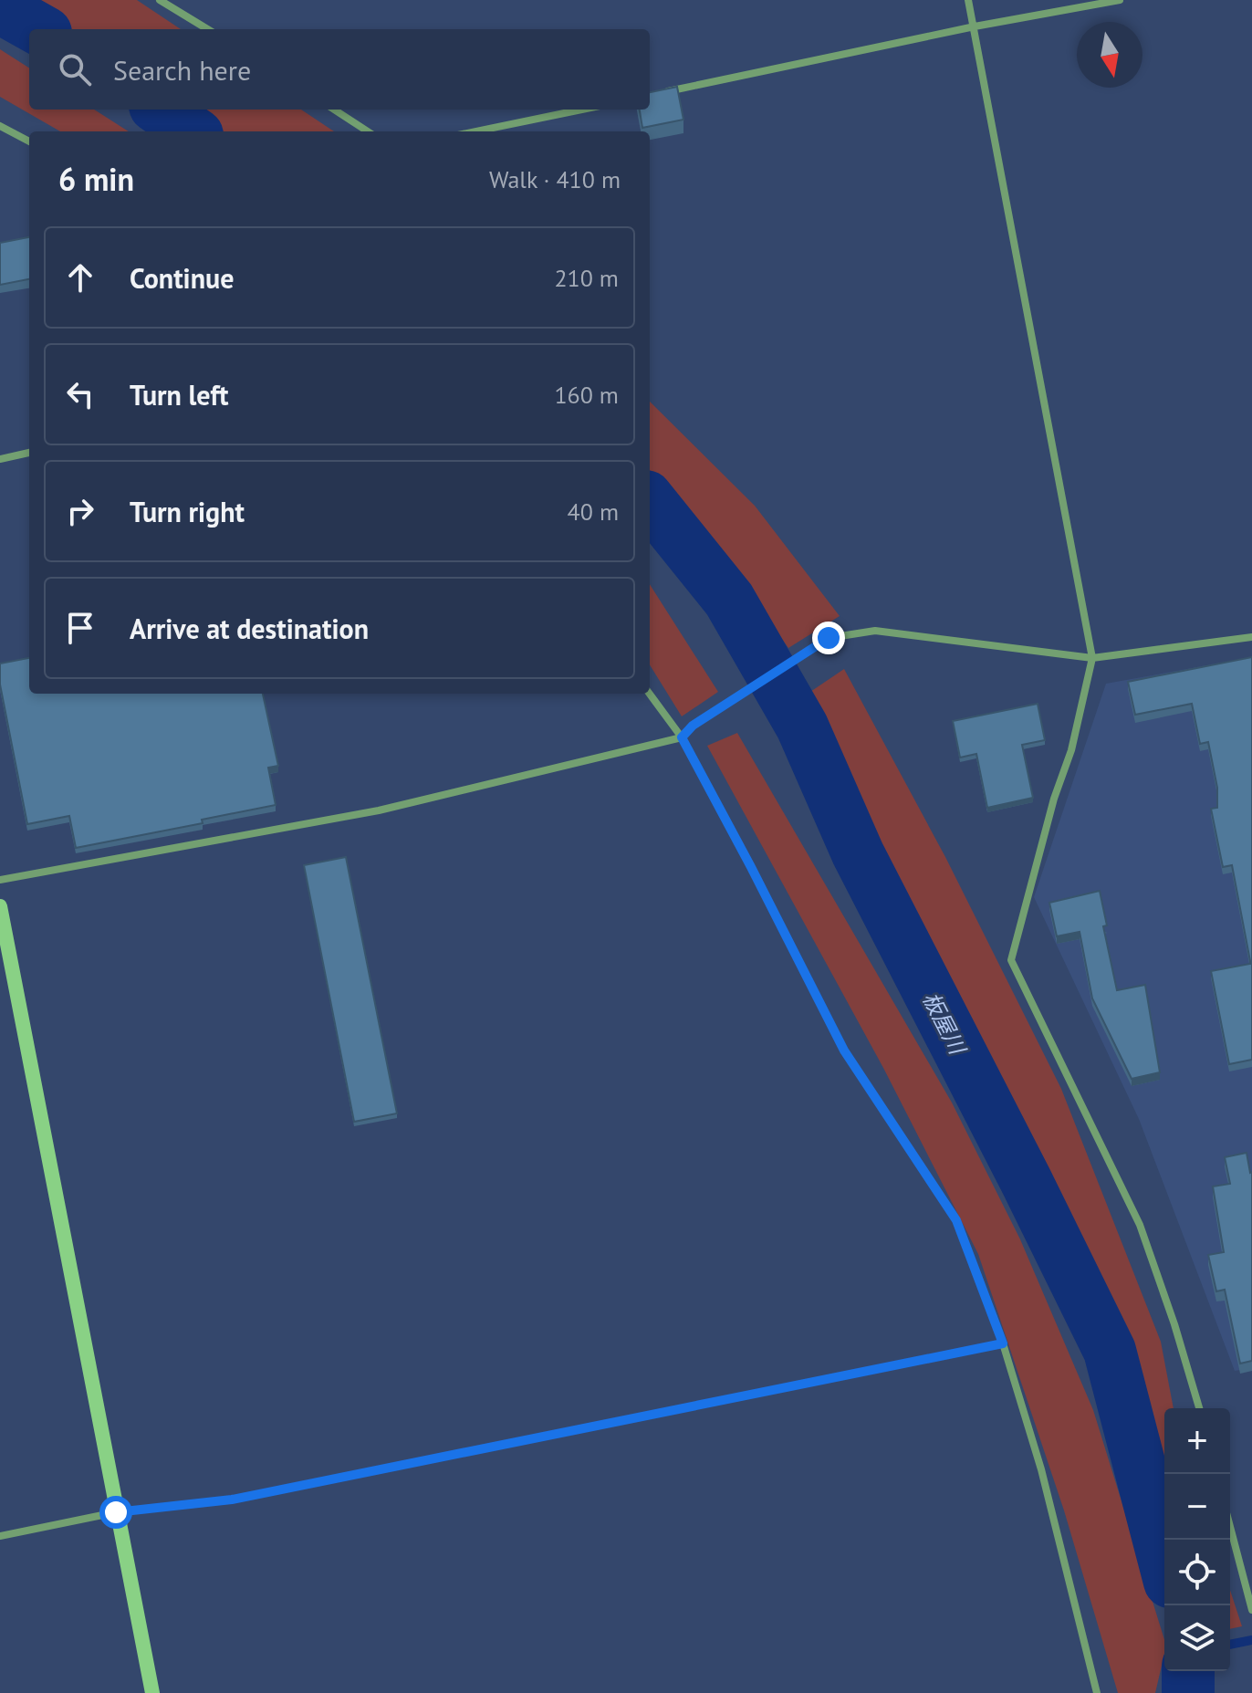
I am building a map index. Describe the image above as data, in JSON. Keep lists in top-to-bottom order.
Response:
{
  "water": ["板屋川"],
  "north": "bottom",
  "page": {
    "search": "Search here",
    "heading": ["6 min", "Walk · 410 m"],
    "list": [
      ["Continue", "210 m"],
      ["Turn left", "160 m"],
      ["Turn right", "40 m"],
      "Arrive at destination"
    ],
    "map_buttons": ["+", "−"]
  }
}
